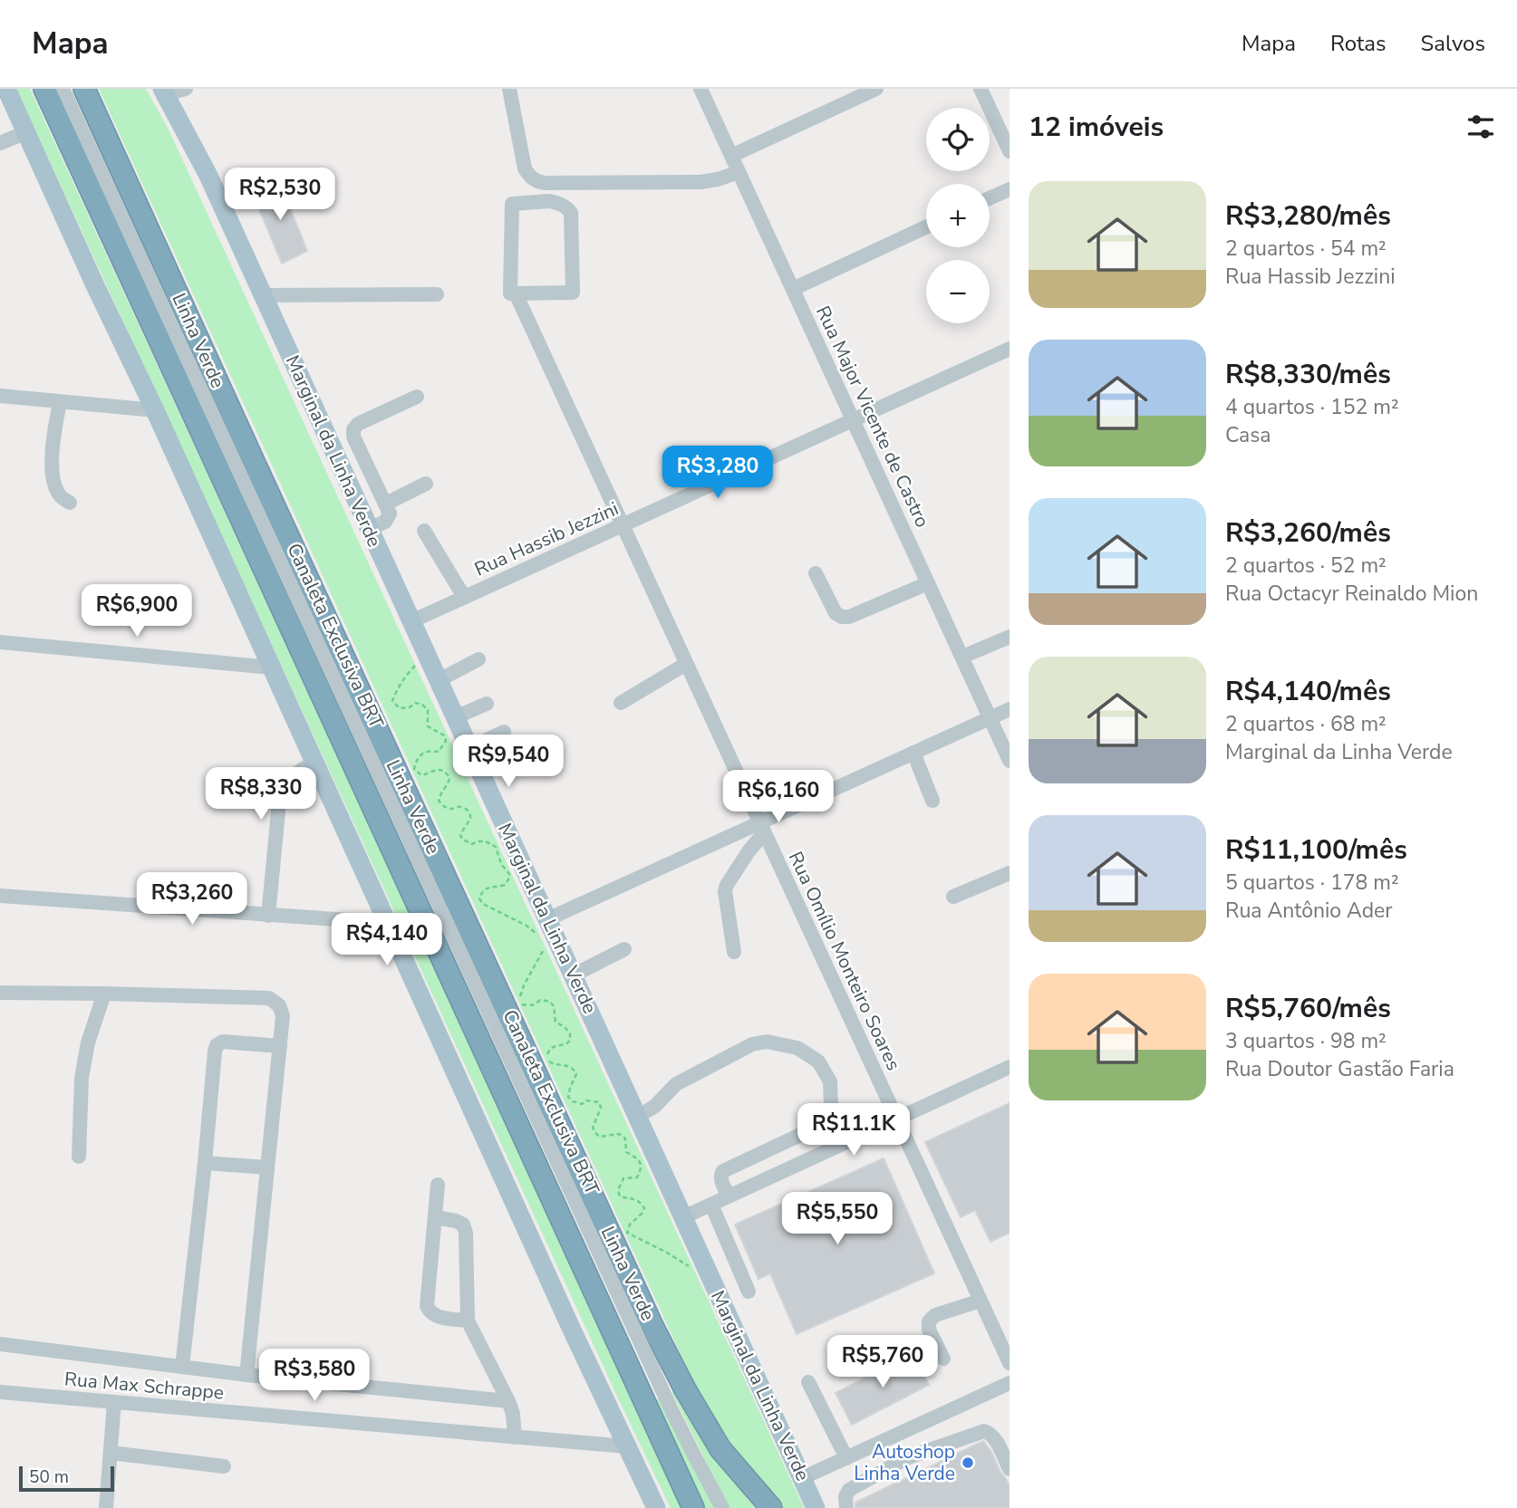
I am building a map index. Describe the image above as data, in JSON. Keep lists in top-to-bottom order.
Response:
{
  "streets": {
    "highway": ["Linha Verde"],
    "main road": ["Marginal da Linha Verde"],
    "street": [
      "Rua Major Vicente de Castro",
      "Rua Hassib Jezzini",
      "Canaleta Exclusiva BRT",
      "Rua Omílio Monteiro Soares",
      "Rua Max Schrappe"
    ]
  },
  "crossings": [
    ["Rua Major Vicente de Castro", "Rua Hassib Jezzini"],
    ["Marginal da Linha Verde", "Rua Hassib Jezzini"],
    ["Rua Hassib Jezzini", "Rua Omílio Monteiro Soares"]
  ],
  "places": ["Autoshop Linha Verde"],
  "scale_bar": "50 m",
  "page": {
    "header": "Mapa",
    "nav": ["Mapa", "Rotas", "Salvos"],
    "heading": "12 imóveis",
    "map_buttons": ["+", "−"],
    "list": [
      {
        "name": "R$3,280/mês",
        "note": "2 quartos · 54 m² · Rua Hassib Jezzini"
      },
      {
        "name": "R$8,330/mês",
        "note": "4 quartos · 152 m² · Casa"
      },
      {
        "name": "R$3,260/mês",
        "note": "2 quartos · 52 m² · Rua Octacyr Reinaldo Mion"
      },
      {
        "name": "R$4,140/mês",
        "note": "2 quartos · 68 m² · Marginal da Linha Verde"
      },
      {
        "name": "R$11,100/mês",
        "note": "5 quartos · 178 m² · Rua Antônio Ader"
      },
      {
        "name": "R$5,760/mês",
        "note": "3 quartos · 98 m² · Rua Doutor Gastão Faria"
      }
    ],
    "price": [
      "R$2,530",
      "R$3,280",
      "R$6,900",
      "R$9,540",
      "R$8,330",
      "R$6,160",
      "R$3,260",
      "R$4,140",
      "R$11.1K",
      "R$5,550",
      "R$5,760",
      "R$3,580"
    ],
    "scale": "50 m"
  }
}
